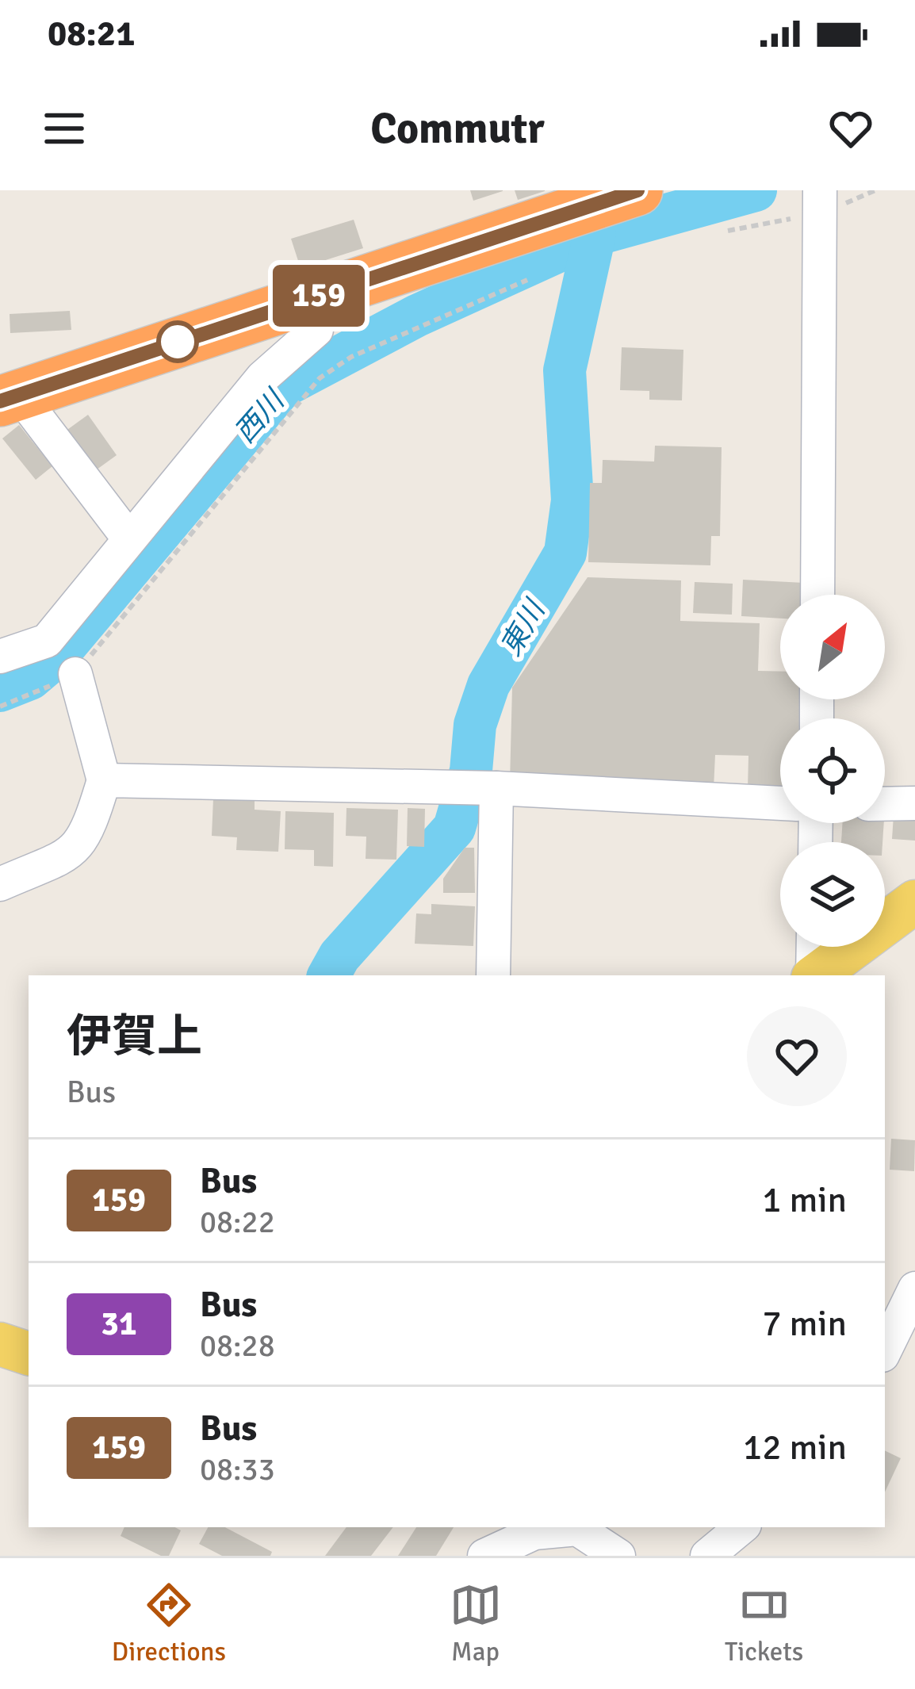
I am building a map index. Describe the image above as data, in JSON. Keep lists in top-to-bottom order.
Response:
{
  "water": ["西川", "東川"],
  "lines": ["bus line 159"],
  "north": "top right",
  "page": {
    "status": "08:21",
    "header": "Commutr",
    "on_map": "159",
    "heading": ["伊賀上", "Bus"],
    "list": [
      {
        "mark": "159",
        "name": "Bus",
        "note": "08:22",
        "value": "1 min"
      },
      {
        "mark": "31",
        "name": "Bus",
        "note": "08:28",
        "value": "7 min"
      },
      {
        "mark": "159",
        "name": "Bus",
        "note": "08:33",
        "value": "12 min"
      }
    ],
    "tabs": ["Directions", "Map", "Tickets"]
  }
}
